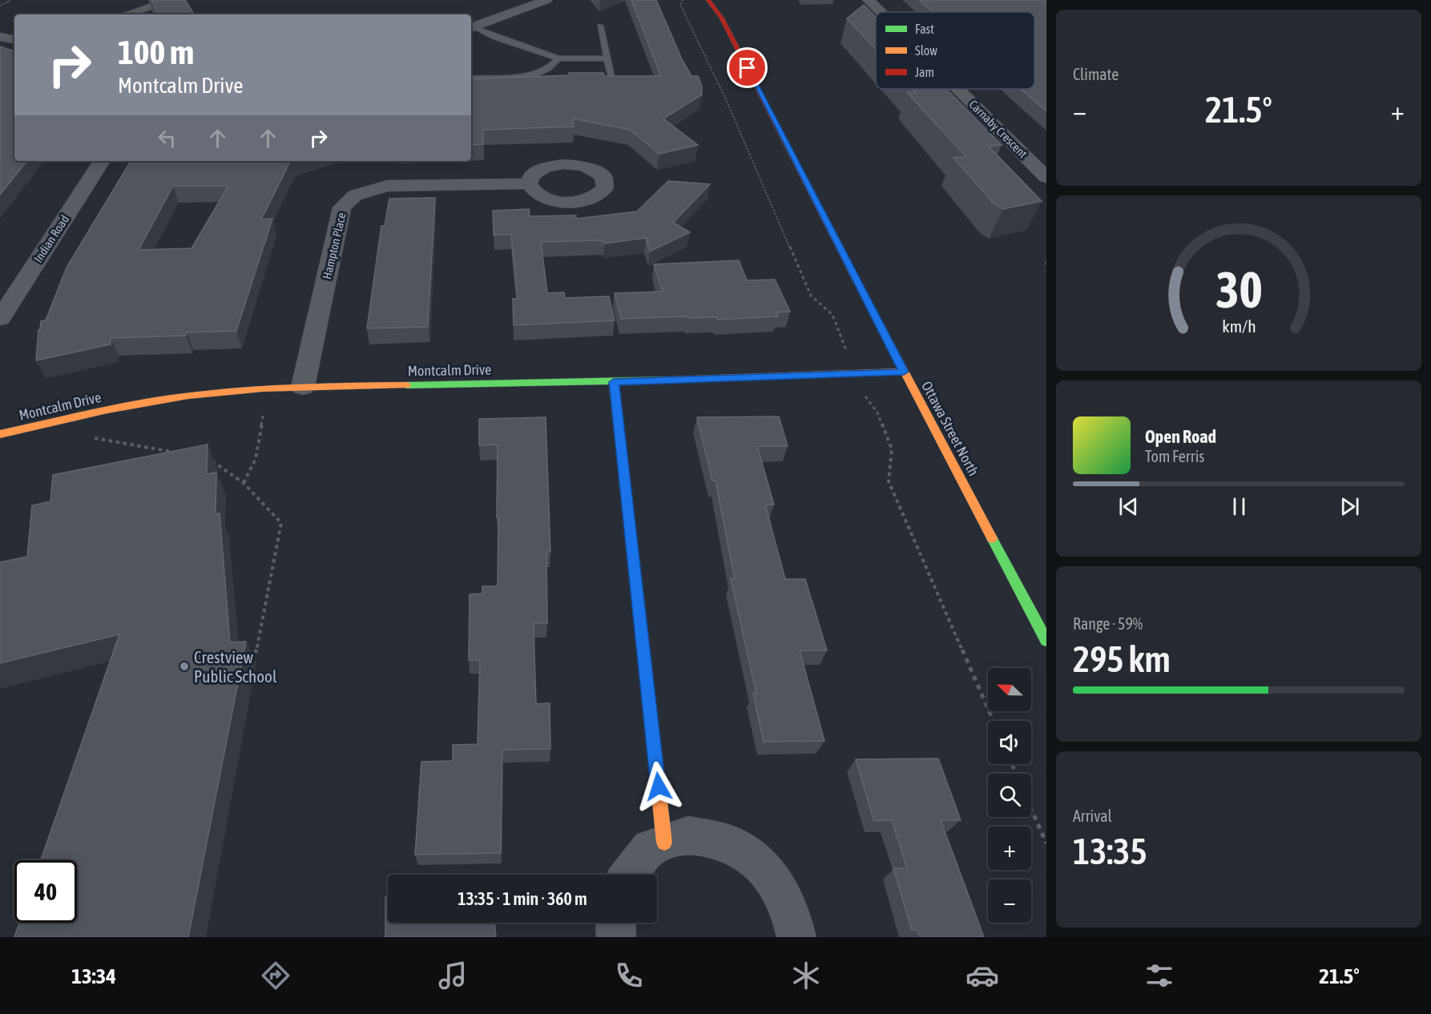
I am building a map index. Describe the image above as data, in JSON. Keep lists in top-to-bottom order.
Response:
{
  "streets": {
    "main road": ["Montcalm Drive", "Ottawa Street North"],
    "street": ["Carnaby Crescent", "Indian Road", "Hampton Place"]
  },
  "crossings": [
    ["Hampton Place", "Montcalm Drive"],
    ["Montcalm Drive", "Ottawa Street North"]
  ],
  "places": ["Crestview Public School"],
  "legend": ["Fast", "Slow", "Jam"],
  "north": "top left",
  "page": {
    "tile": [
      "Climate",
      ["Range · 59%", "295 km"],
      ["Arrival", "13:35"]
    ],
    "turn": ["100 m", "Montcalm Drive"],
    "heat": ["−", "21.5°", "+"],
    "song": ["Open Road", "Tom Ferris"],
    "map_buttons": ["+", "−"],
    "limit": "40",
    "trip": "13:35 · 1 min · 360 m",
    "tabs": ["13:34", "21.5°"],
    "gauge": ["30", "km/h"]
  }
}
